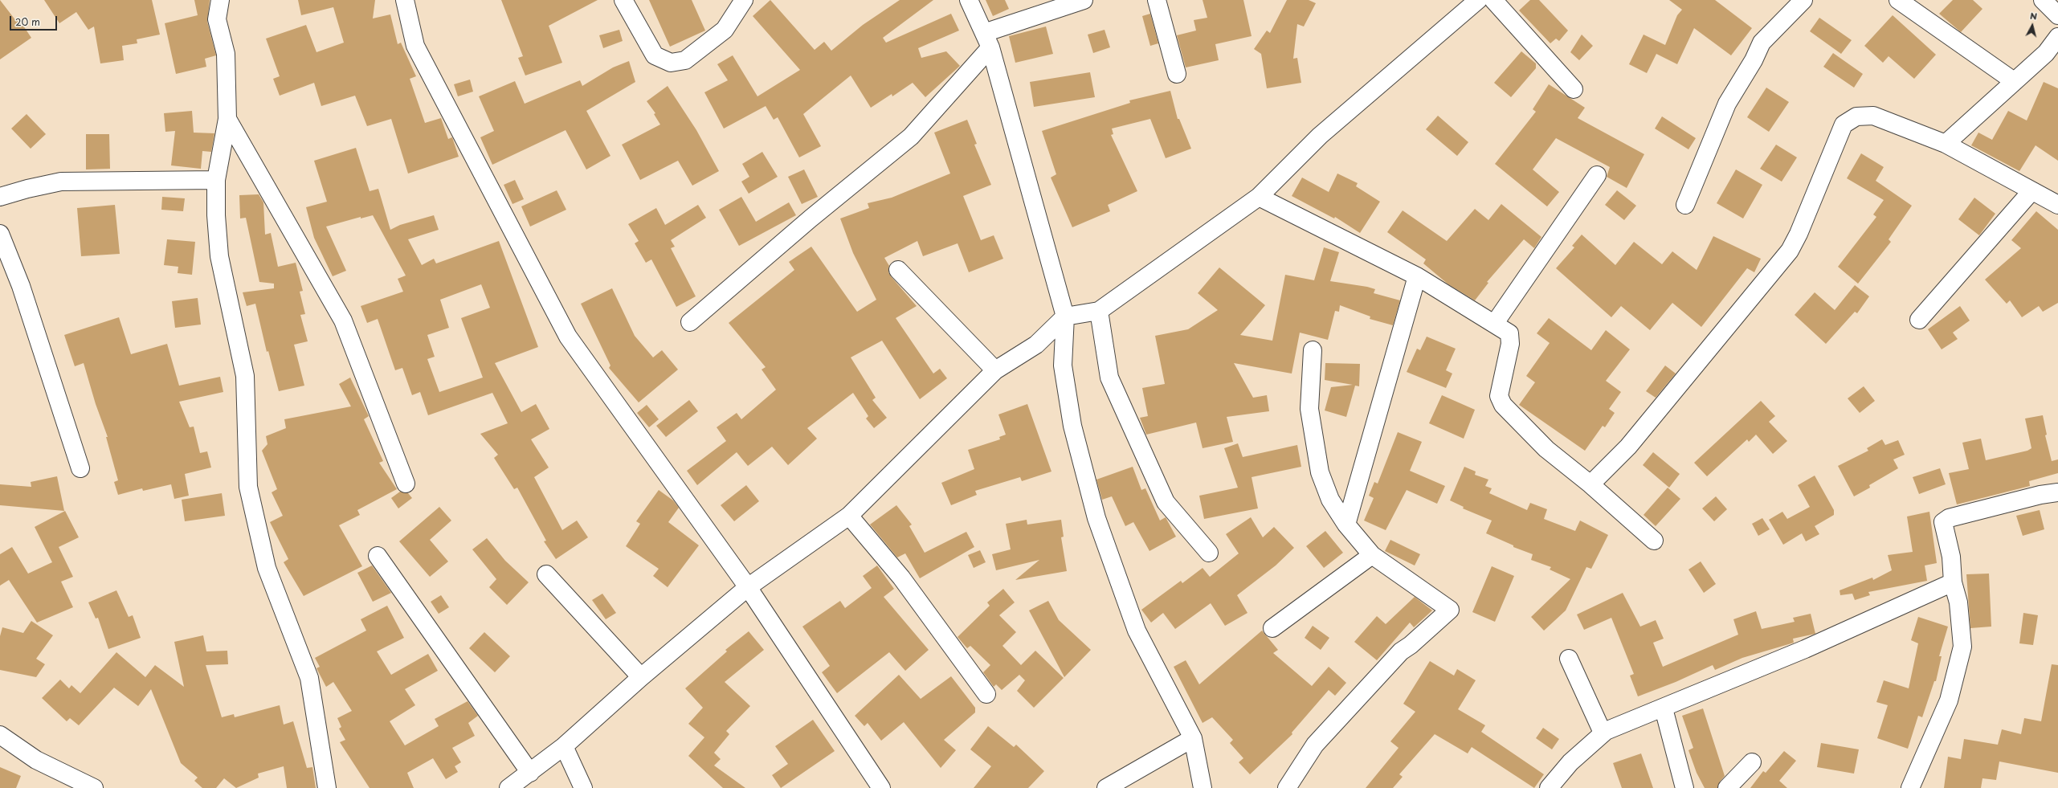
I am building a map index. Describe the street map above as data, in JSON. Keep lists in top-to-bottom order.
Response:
{
  "scale_bar": "20 m",
  "north": "top"
}
